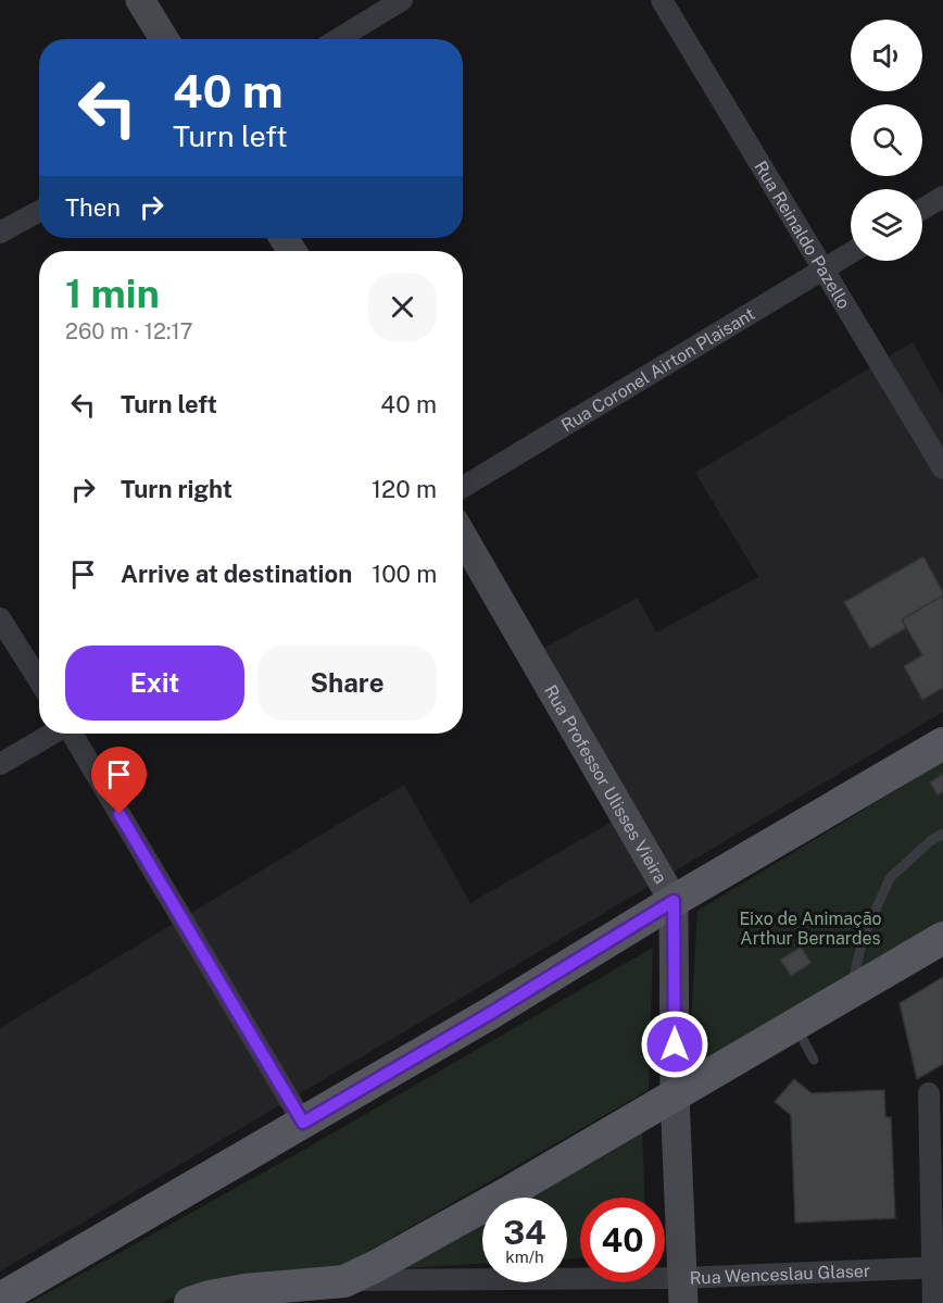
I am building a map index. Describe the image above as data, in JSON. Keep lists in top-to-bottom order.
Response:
{
  "streets": {
    "street": [
      "Rua Reinaldo Pazello",
      "Rua Coronel Airton Plaisant",
      "Rua Professor Ulisses Vieira",
      "Rua Wenceslau Glaser"
    ]
  },
  "crossings": [
    ["Rua Reinaldo Pazello", "Rua Coronel Airton Plaisant"],
    ["Rua Professor Ulisses Vieira", "Rua Wenceslau Glaser"]
  ],
  "parks": ["Eixo de Animação Arthur Bernardes"],
  "page": {
    "turn": ["40 m", "Turn left"],
    "then": "Then",
    "heading": ["1 min", "260 m · 12:17"],
    "list": [
      {
        "name": "Turn left",
        "value": "40 m"
      },
      {
        "name": "Turn right",
        "value": "120 m"
      },
      {
        "name": "Arrive at destination",
        "value": "100 m"
      }
    ],
    "buttons": ["Exit", "Share"],
    "speed": "34 km/h",
    "limit": "40"
  }
}
